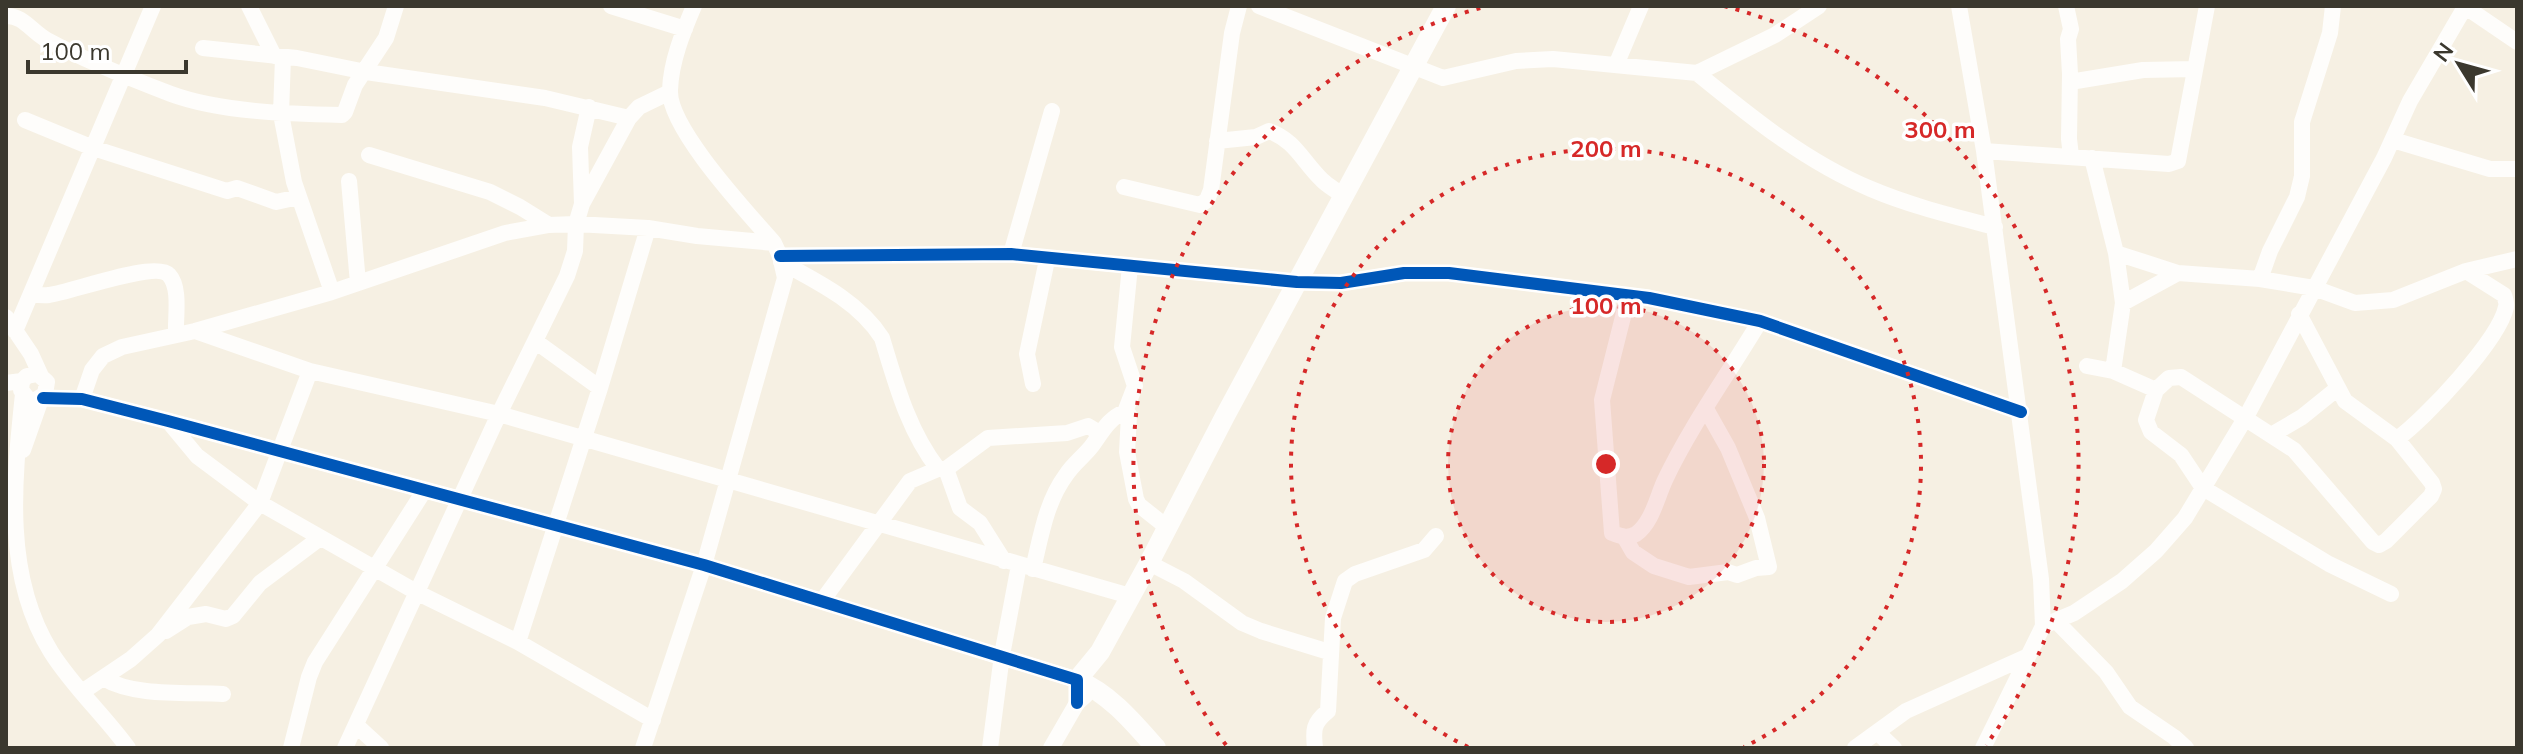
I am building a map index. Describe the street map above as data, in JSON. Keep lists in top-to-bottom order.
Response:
{
  "scale_bar": "100 m",
  "north": "top left",
  "rings": ["300 m", "200 m", "100 m"]
}
